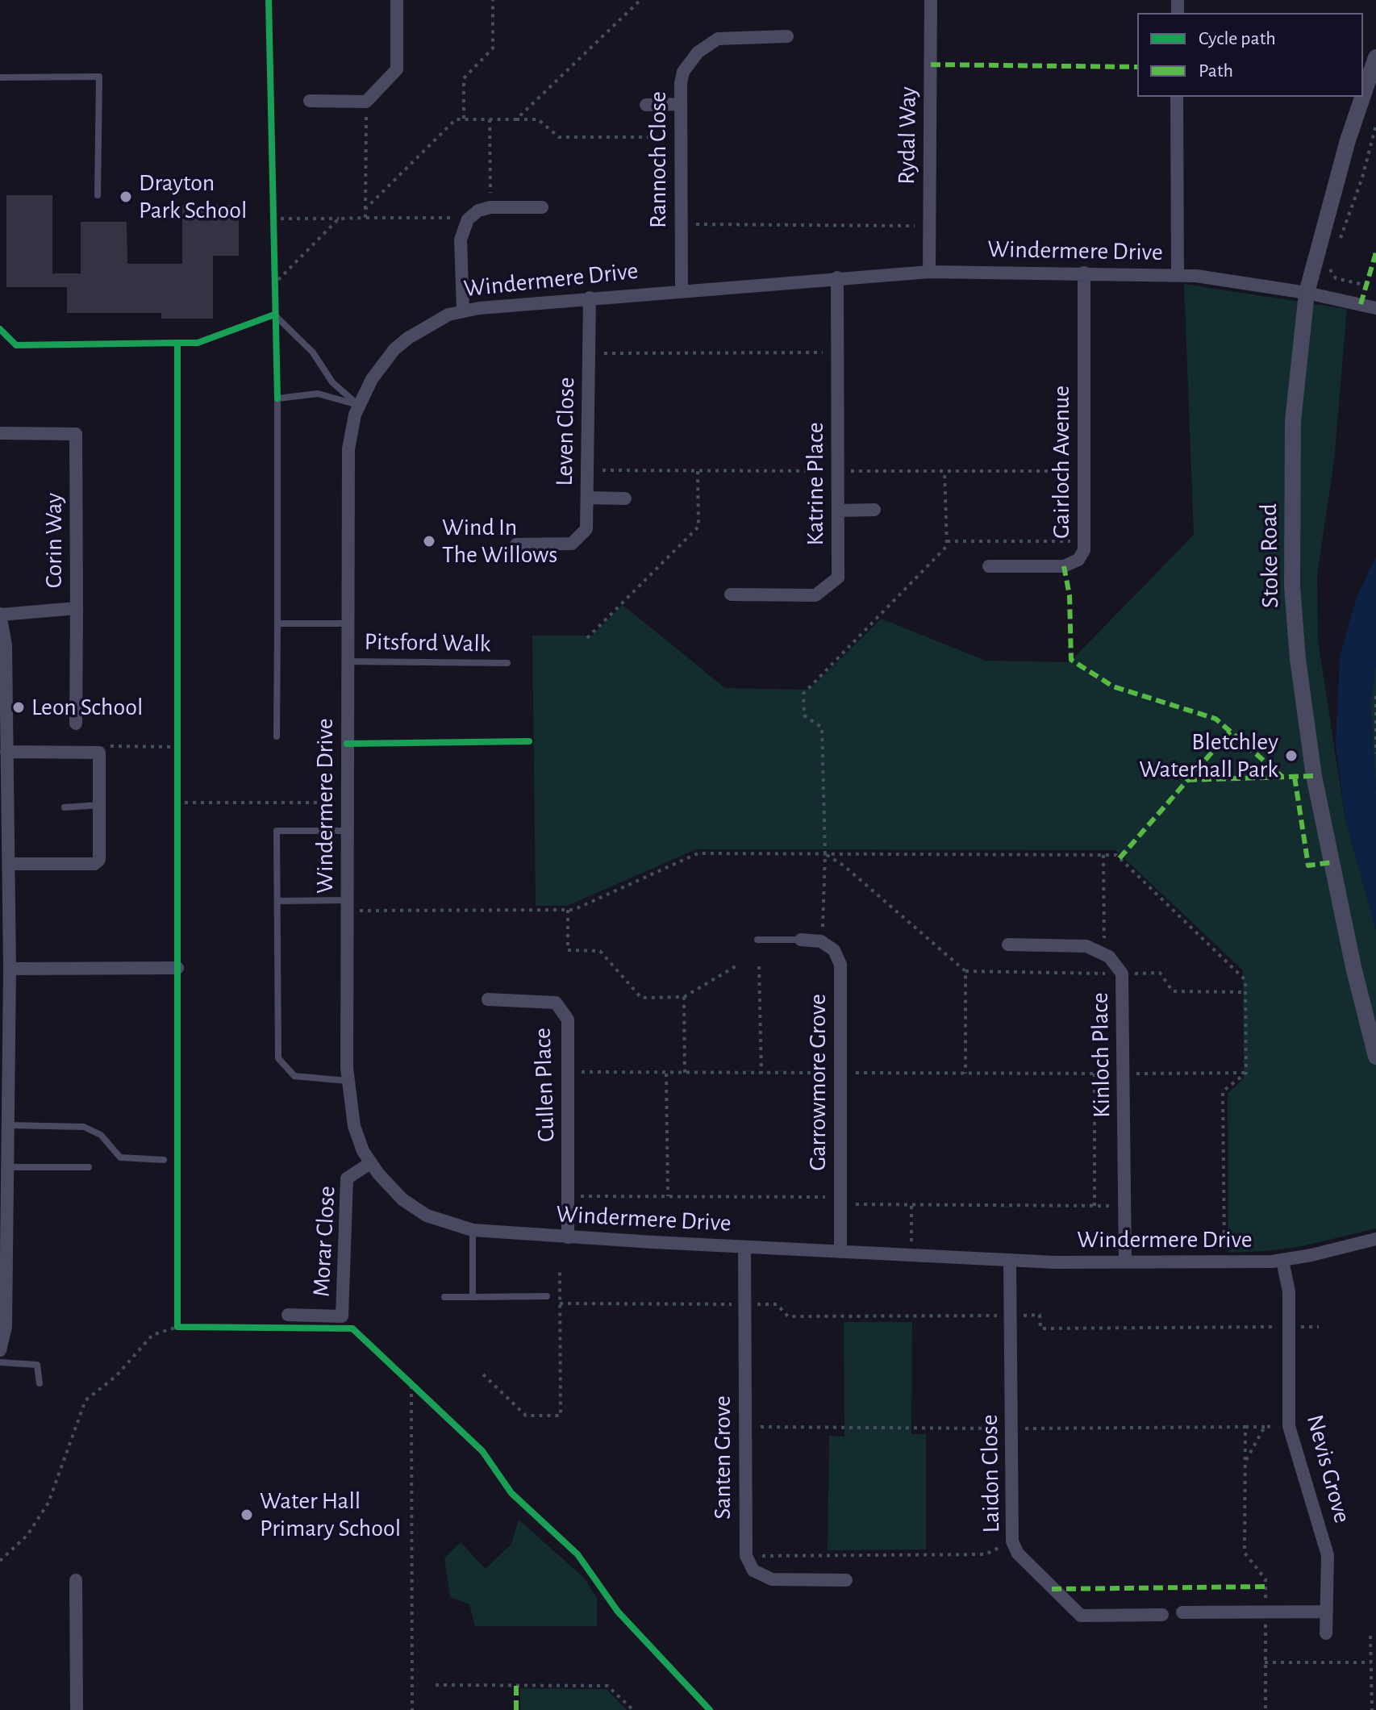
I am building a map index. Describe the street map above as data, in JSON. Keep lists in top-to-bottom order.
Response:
{
  "streets": {
    "street": [
      "Rydal Way",
      "Rannoch Close",
      "Windermere Drive",
      "Leven Close",
      "Gairloch Avenue",
      "Katrine Place",
      "Corin Way",
      "Stoke Road",
      "Kinloch Place",
      "Garrowmore Grove",
      "Cullen Place",
      "Morar Close",
      "Santen Grove",
      "Nevis Grove",
      "Laidon Close"
    ],
    "lane": ["Pitsford Walk"]
  },
  "crossings": [
    ["Rydal Way", "Windermere Drive"],
    ["Rannoch Close", "Windermere Drive"],
    ["Windermere Drive", "Leven Close"],
    ["Windermere Drive", "Gairloch Avenue"],
    ["Windermere Drive", "Katrine Place"],
    ["Windermere Drive", "Stoke Road"],
    ["Windermere Drive", "Pitsford Walk"],
    ["Windermere Drive", "Kinloch Place"],
    ["Windermere Drive", "Garrowmore Grove"],
    ["Windermere Drive", "Cullen Place"],
    ["Windermere Drive", "Morar Close"],
    ["Windermere Drive", "Santen Grove"],
    ["Windermere Drive", "Nevis Grove"],
    ["Windermere Drive", "Laidon Close"]
  ],
  "places": [
    "Drayton Park School",
    "Wind In The Willows",
    "Leon School",
    "Bletchley Waterhall Park",
    "Water Hall Primary School"
  ],
  "legend": ["Cycle path", "Path"]
}
